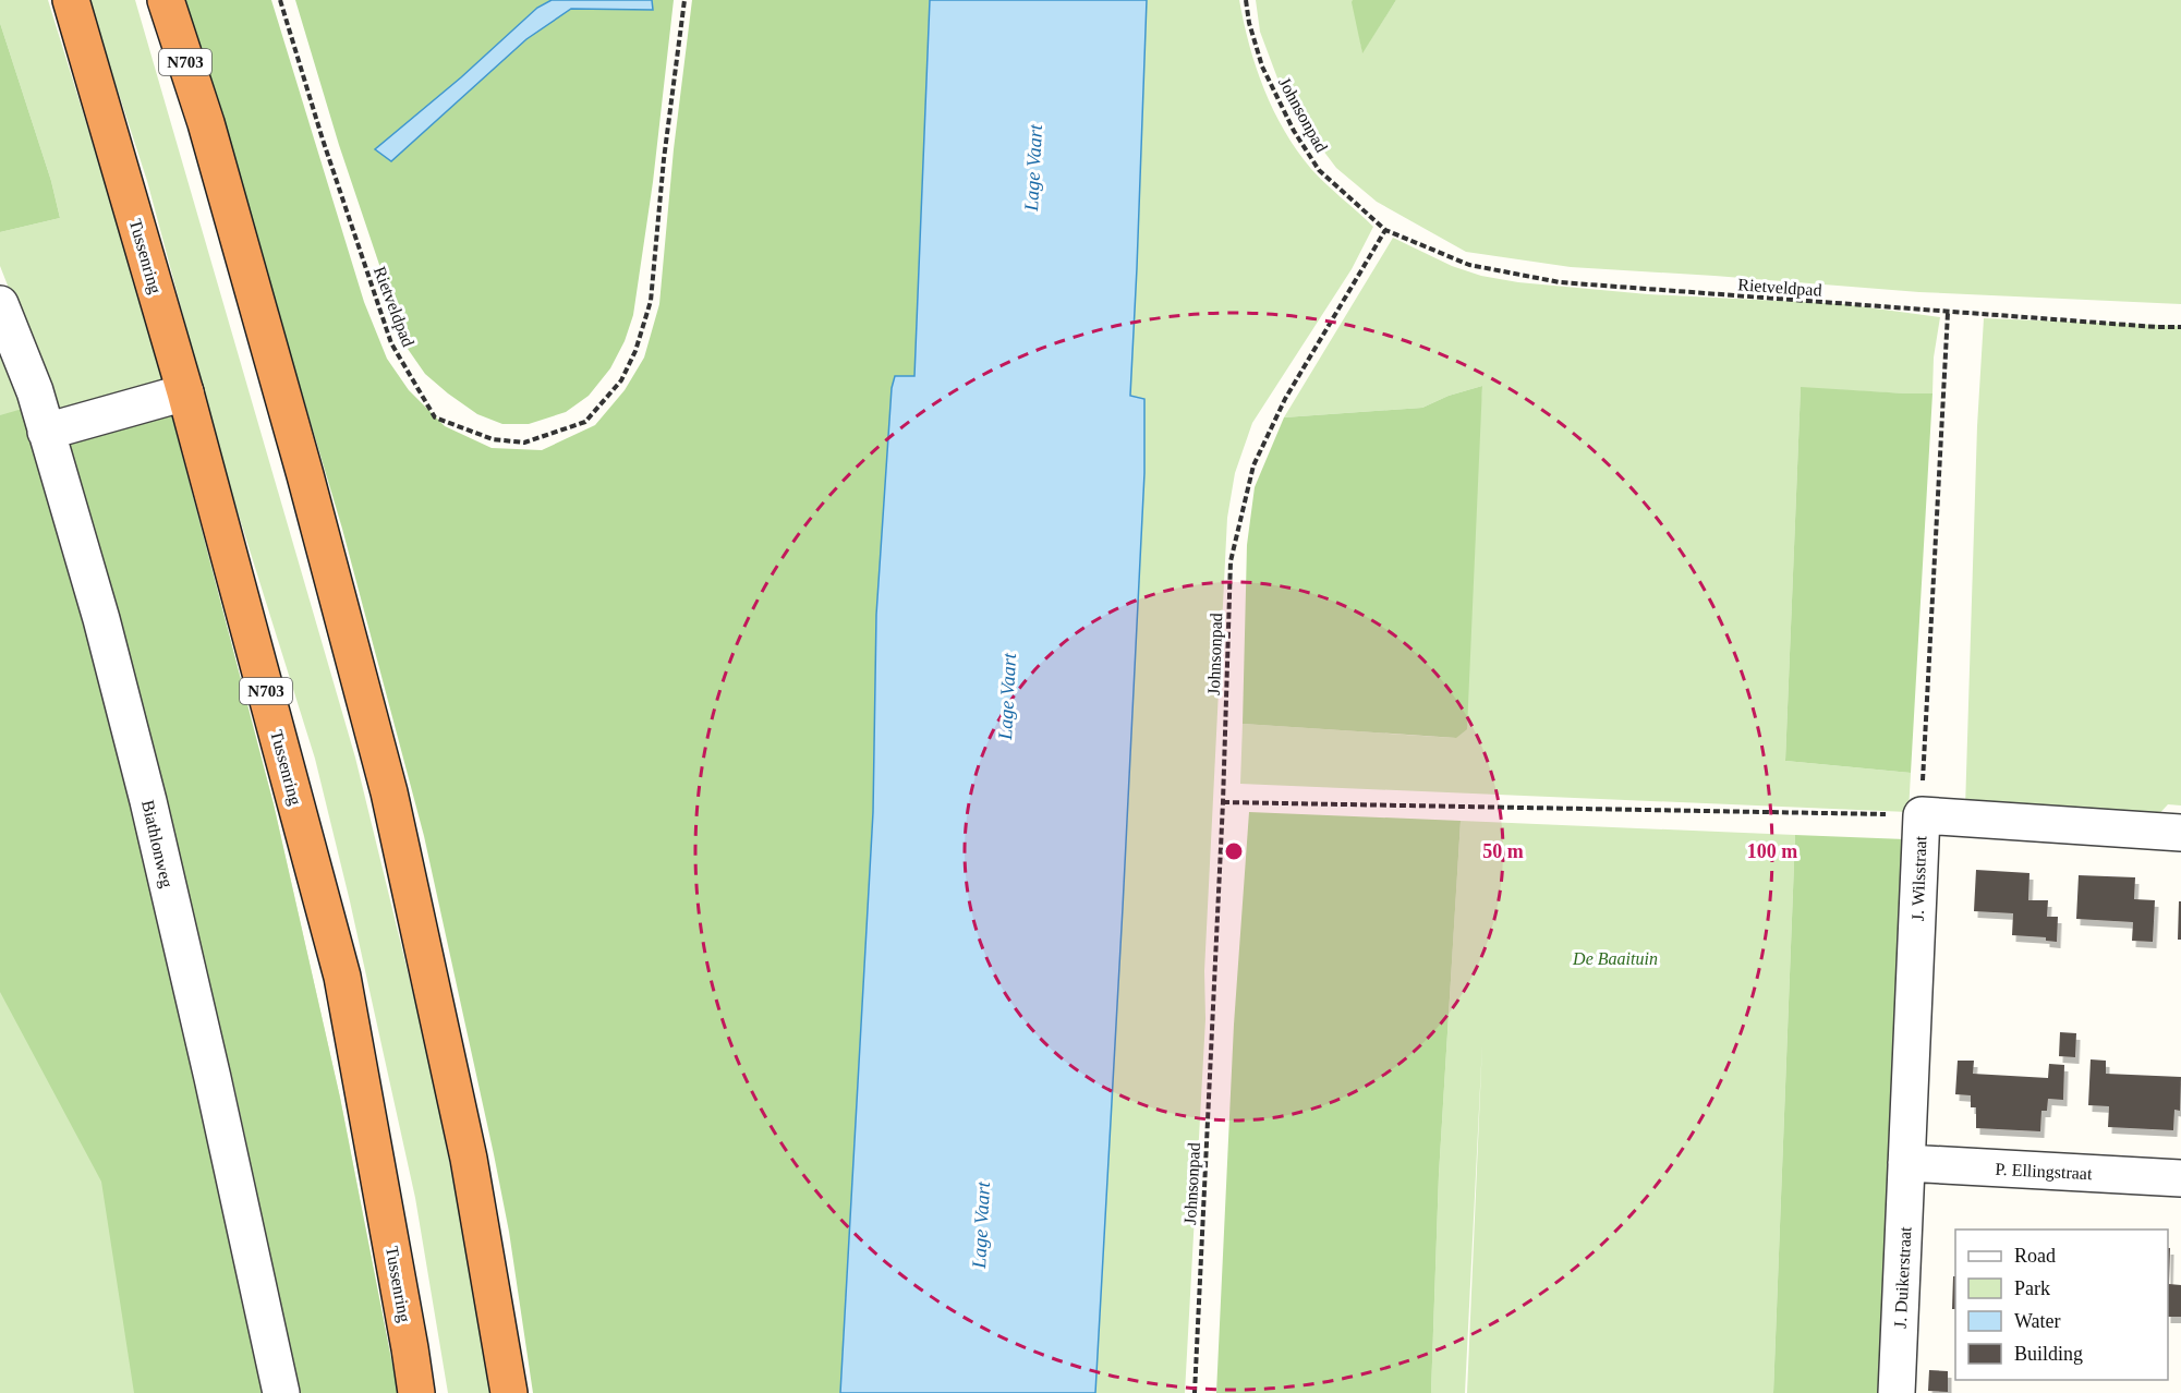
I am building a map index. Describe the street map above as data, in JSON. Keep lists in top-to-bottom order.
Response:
{
  "streets": {
    "highway": ["N703", "Tussenring"],
    "street": [
      "Biathlonweg",
      "J. Wilsstraat",
      "P. Ellingstraat",
      "J. Duikerstraat"
    ],
    "path": ["Johnsonpad", "Rietveldpad"]
  },
  "crossings": [
    ["Johnsonpad", "Rietveldpad"],
    ["J. Wilsstraat", "P. Ellingstraat"],
    ["J. Wilsstraat", "J. Duikerstraat"],
    ["P. Ellingstraat", "J. Duikerstraat"]
  ],
  "water": ["Lage Vaart"],
  "parks": ["De Baaituin"],
  "legend": [
    "Road",
    "Park",
    "Water",
    "Building"
  ],
  "rings": ["50 m", "100 m"]
}
